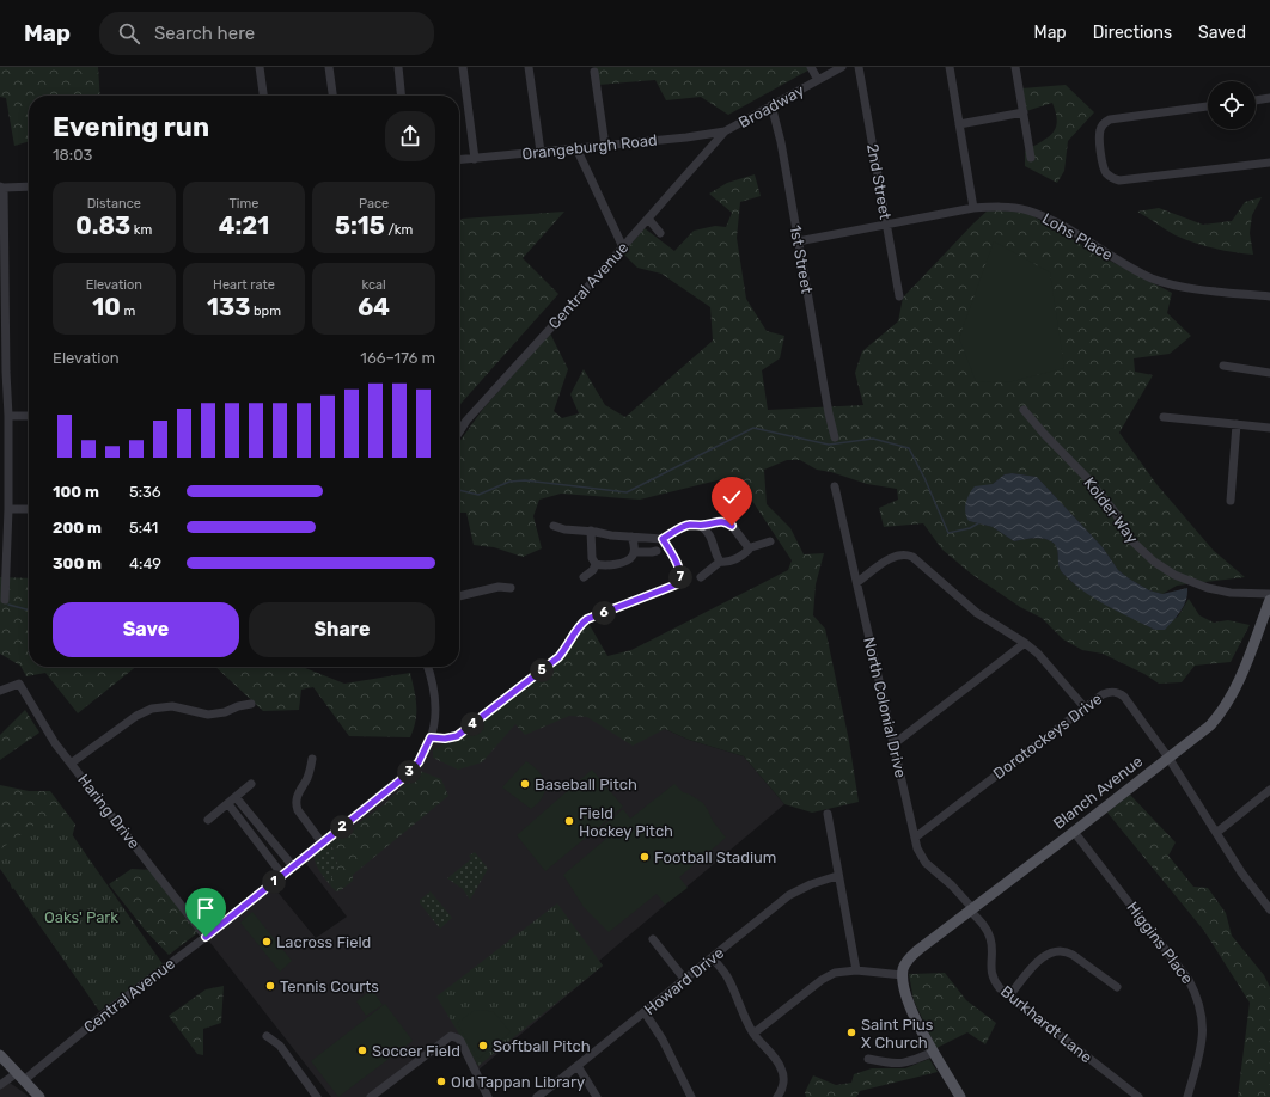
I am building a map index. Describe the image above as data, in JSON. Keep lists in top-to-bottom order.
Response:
{
  "streets": {
    "main road": ["Blanch Avenue"],
    "street": [
      "Broadway",
      "Orangeburgh Road",
      "2nd Street",
      "Lohs Place",
      "1st Street",
      "Central Avenue",
      "Kolder Way",
      "North Colonial Drive",
      "Dorotockeys Drive",
      "Haring Drive",
      "Higgins Place",
      "Howard Drive",
      "Burkhardt Lane"
    ]
  },
  "crossings": [
    ["Broadway", "Orangeburgh Road"],
    ["Broadway", "1st Street"],
    ["Broadway", "Central Avenue"],
    ["Orangeburgh Road", "Central Avenue"],
    ["2nd Street", "Lohs Place"],
    ["Lohs Place", "1st Street"],
    ["Central Avenue", "Haring Drive"],
    ["North Colonial Drive", "Dorotockeys Drive"],
    ["North Colonial Drive", "Blanch Avenue"],
    ["North Colonial Drive", "Burkhardt Lane"],
    ["Dorotockeys Drive", "Blanch Avenue"],
    ["Blanch Avenue", "Higgins Place"],
    ["Blanch Avenue", "Burkhardt Lane"]
  ],
  "parks": ["Oaks' Park"],
  "places": [
    "Baseball Pitch",
    "Field Hockey Pitch",
    "Football Stadium",
    "Lacross Field",
    "Tennis Courts",
    "Saint Pius X Church",
    "Softball Pitch",
    "Soccer Field",
    "Old Tappan Library"
  ],
  "page": {
    "header": "Map",
    "search": "Search here",
    "nav": ["Map", "Directions", "Saved"],
    "heading": ["Evening run", "18:03"],
    "stats": [
      ["Distance", "0.83 km"],
      ["Time", "4:21"],
      ["Pace", "5:15 /km"],
      ["Elevation", "10 m"],
      ["Heart rate", "133 bpm"],
      ["kcal", "64"]
    ],
    "chart": ["Elevation", "166–176 m"],
    "list": [
      {
        "name": "100 m",
        "note": "5:36"
      },
      {
        "name": "200 m",
        "note": "5:41"
      },
      {
        "name": "300 m",
        "note": "4:49"
      }
    ],
    "pins": [
      "7",
      "6",
      "5",
      "4",
      "3",
      "2",
      "1"
    ],
    "buttons": ["Save", "Share"]
  }
}
